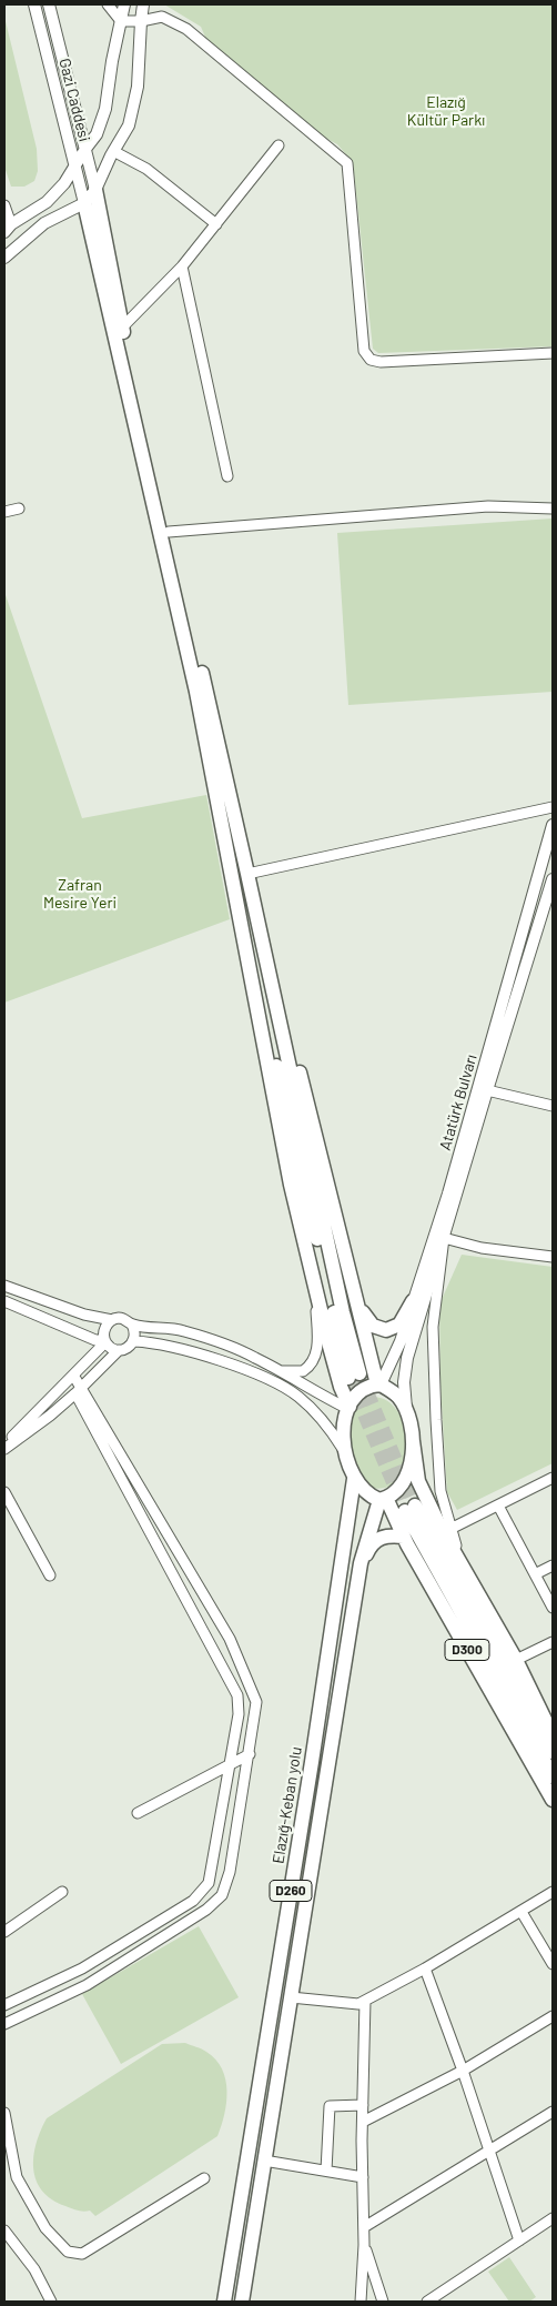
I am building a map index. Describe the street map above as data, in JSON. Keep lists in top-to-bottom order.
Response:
{
  "streets": {
    "highway": ["D300", "Elazığ-Keban yolu", "D260"],
    "main road": ["Gazi Caddesi", "Atatürk Bulvarı"]
  },
  "crossings": [
    ["Atatürk Bulvarı", "D300"],
    ["Atatürk Bulvarı", "Elazığ-Keban yolu"],
    ["Atatürk Bulvarı", "D260"],
    ["D300", "Elazığ-Keban yolu"],
    ["D300", "D260"],
    ["Elazığ-Keban yolu", "D260"]
  ],
  "parks": ["Elazığ Kültür Parkı", "Zafran Mesire Yeri"]
}
